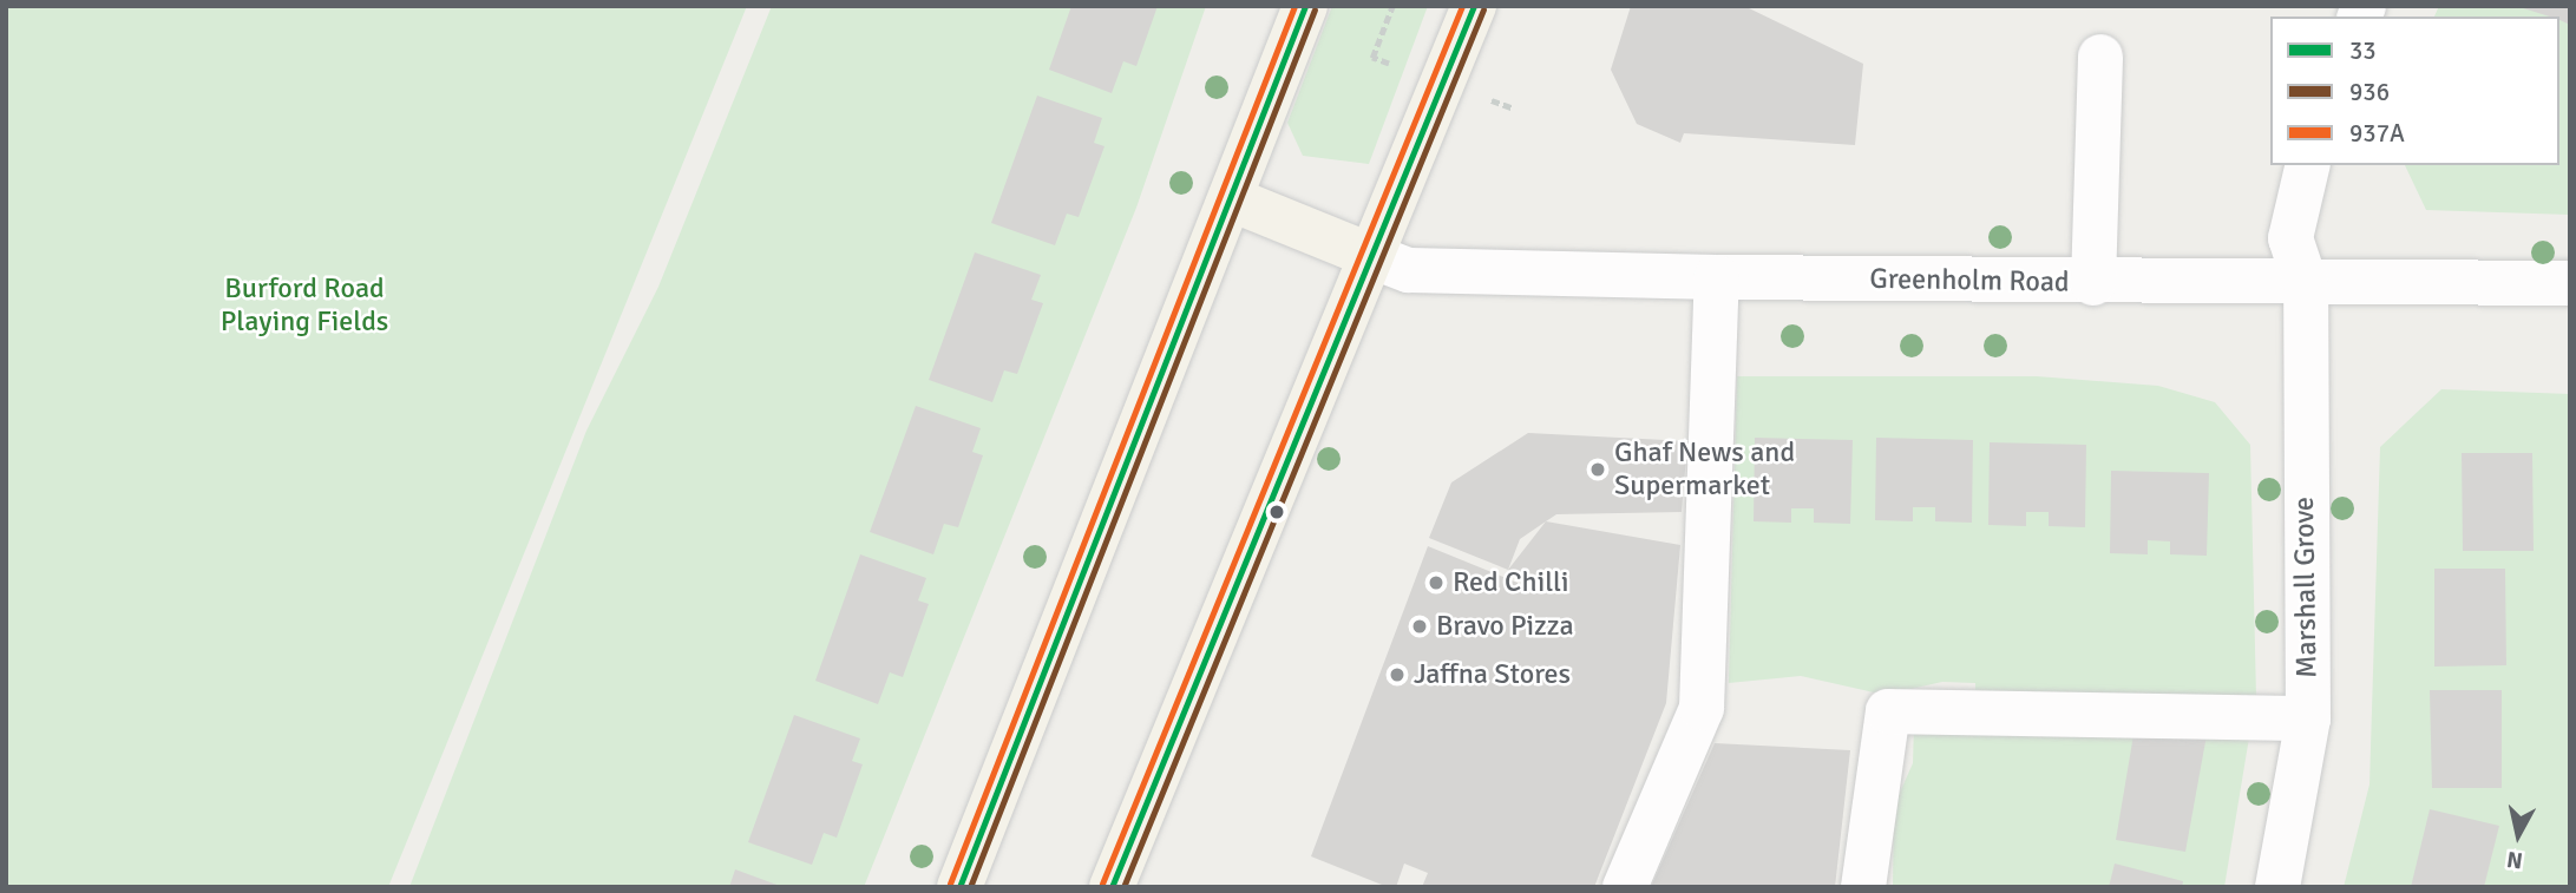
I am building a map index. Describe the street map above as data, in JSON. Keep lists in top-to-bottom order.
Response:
{
  "streets": {
    "street": ["Greenholm Road", "Marshall Grove"]
  },
  "crossings": [
    ["Greenholm Road", "Marshall Grove"]
  ],
  "parks": ["Burford Road Playing Fields"],
  "places": [
    "Ghaf News and Supermarket",
    "Red Chilli",
    "Bravo Pizza",
    "Jaffna Stores"
  ],
  "lines": ["transit line 33", "transit line 937A", "transit line 936"],
  "legend": ["33", "936", "937A"],
  "north": "bottom"
}
